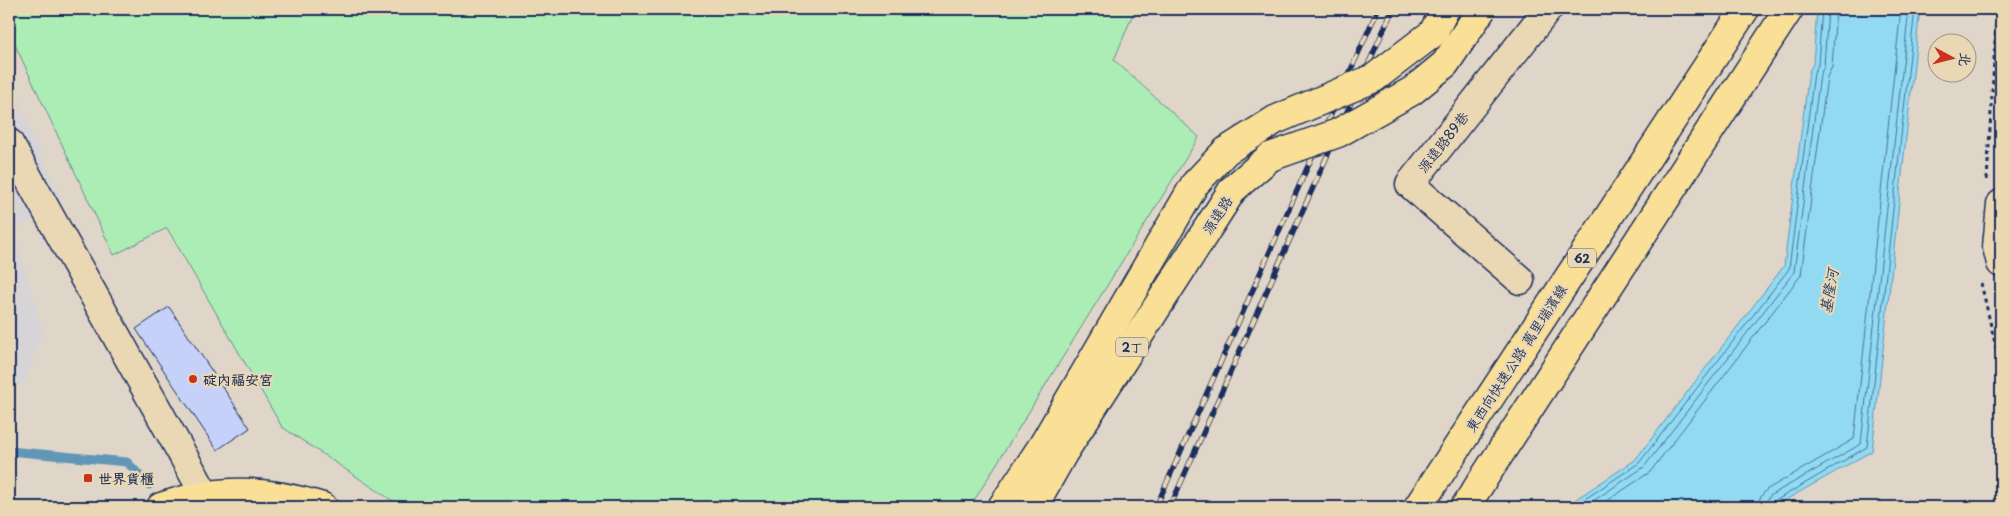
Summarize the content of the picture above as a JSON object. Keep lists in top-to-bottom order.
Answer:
{
  "streets": {
    "main road": [
      "源遠路",
      "62",
      "2丁",
      "東西向快速公路 萬里瑞濱線"
    ],
    "street": ["源遠路89巷"]
  },
  "water": ["基隆河"],
  "places": {
    "other": ["碇內福安宮"],
    "transit": ["世界貨櫃"]
  },
  "north": "right"
}
